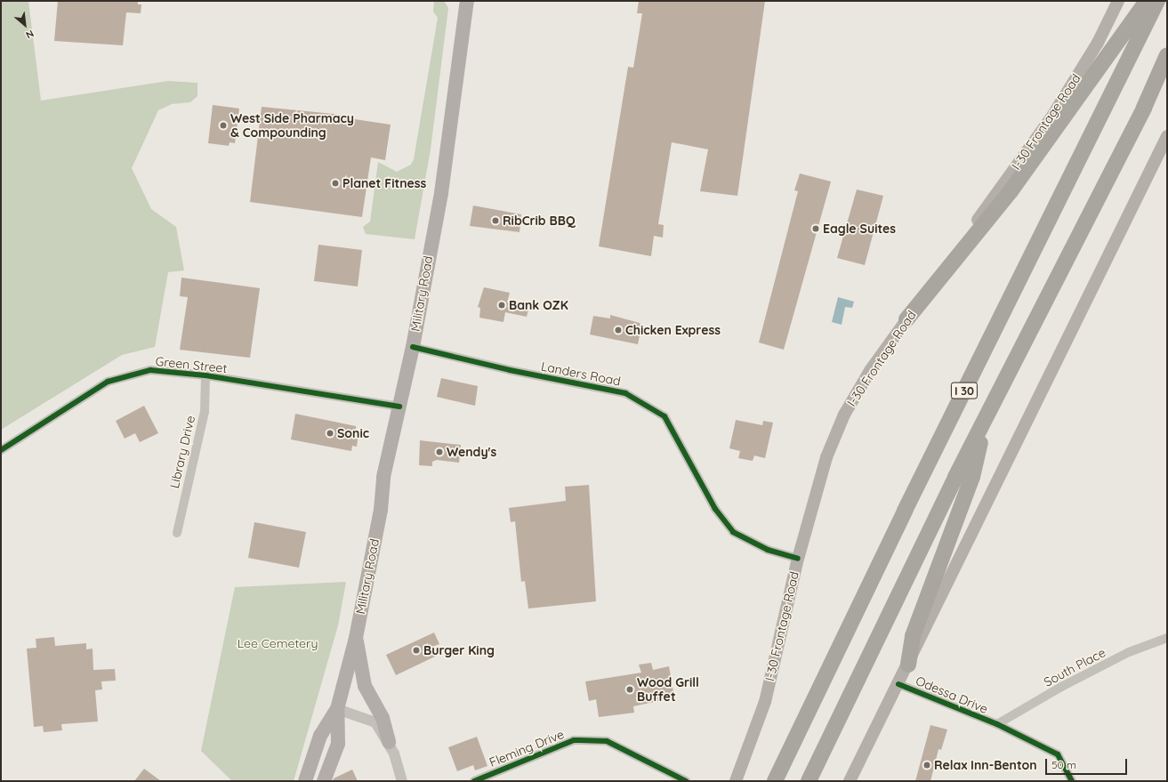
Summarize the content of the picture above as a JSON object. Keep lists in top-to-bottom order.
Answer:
{
  "streets": {
    "highway": ["I 30"],
    "main road": ["I-30 Frontage Road", "Military Road"],
    "street": [
      "Green Street",
      "Landers Road",
      "Library Drive",
      "South Place",
      "Odessa Drive",
      "Fleming Drive"
    ]
  },
  "crossings": [
    ["I-30 Frontage Road", "Landers Road"],
    ["Military Road", "Green Street"],
    ["Military Road", "Landers Road"],
    ["Green Street", "Library Drive"],
    ["South Place", "Odessa Drive"]
  ],
  "parks": ["Lee Cemetery"],
  "places": [
    "West Side Pharmacy & Compounding",
    "Planet Fitness",
    "RibCrib BBQ",
    "Eagle Suites",
    "Bank OZK",
    "Chicken Express",
    "Sonic",
    "Wendy's",
    "Burger King",
    "Wood Grill Buffet",
    "Relax Inn-Benton"
  ],
  "scale_bar": "50 m",
  "north": "bottom right"
}
